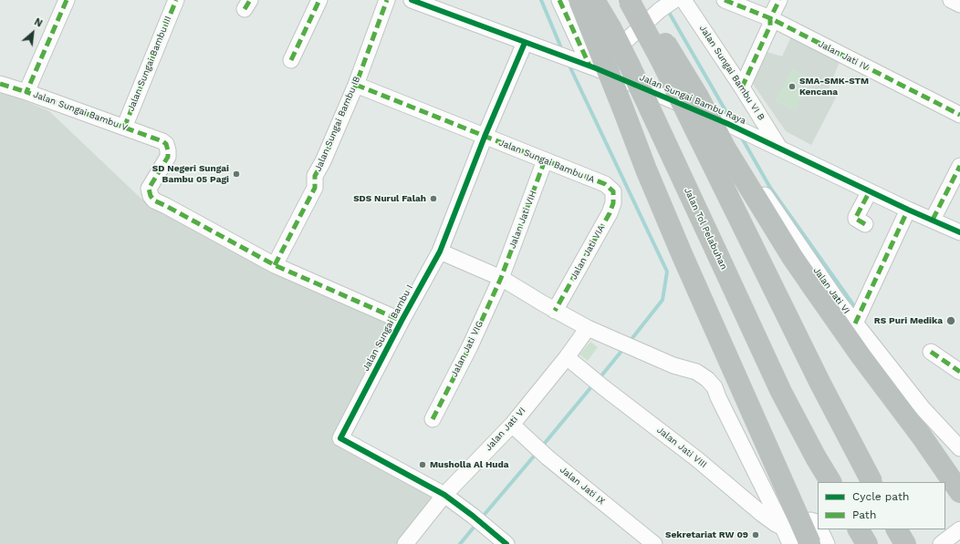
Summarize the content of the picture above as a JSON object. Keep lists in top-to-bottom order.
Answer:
{
  "streets": {
    "highway": ["Jalan Tol Pelabuhan"],
    "street": [
      "Jalan Jati IV",
      "Jalan Sungai Bambu III",
      "Jalan Sungai Bambu VI B",
      "Jalan Sungai Bambu Raya",
      "Jalan Sungai Bambu V",
      "Jalan Sungai Bambu IB",
      "Jalan Sungai Bambu IA",
      "Jalan Jati VIH",
      "Jalan Jati VIA",
      "Jalan Jati VI",
      "Jalan Sungai Bambu I",
      "Jalan Jati VIG",
      "Jalan Jati VIII",
      "Jalan Jati IX"
    ]
  },
  "crossings": [
    ["Jalan Sungai Bambu III", "Jalan Sungai Bambu V"],
    ["Jalan Sungai Bambu VI B", "Jalan Sungai Bambu Raya"],
    ["Jalan Sungai Bambu Raya", "Jalan Jati VI"],
    ["Jalan Sungai Bambu Raya", "Jalan Sungai Bambu I"],
    ["Jalan Sungai Bambu V", "Jalan Sungai Bambu IB"],
    ["Jalan Sungai Bambu IB", "Jalan Sungai Bambu IA"],
    ["Jalan Sungai Bambu IA", "Jalan Jati VIH"],
    ["Jalan Sungai Bambu IA", "Jalan Jati VIA"],
    ["Jalan Sungai Bambu IA", "Jalan Sungai Bambu I"],
    ["Jalan Jati VIH", "Jalan Jati VIG"],
    ["Jalan Jati VI", "Jalan Sungai Bambu I"],
    ["Jalan Jati VI", "Jalan Jati VIII"],
    ["Jalan Jati VI", "Jalan Jati IX"]
  ],
  "places": [
    "SMA-SMK-STM Kencana",
    "SD Negeri Sungai Bambu 05 Pagi",
    "SDS Nurul Falah",
    "RS Puri Medika",
    "Musholla Al Huda",
    "Sekretariat RW 09"
  ],
  "legend": ["Cycle path", "Path"],
  "north": "top right"
}
